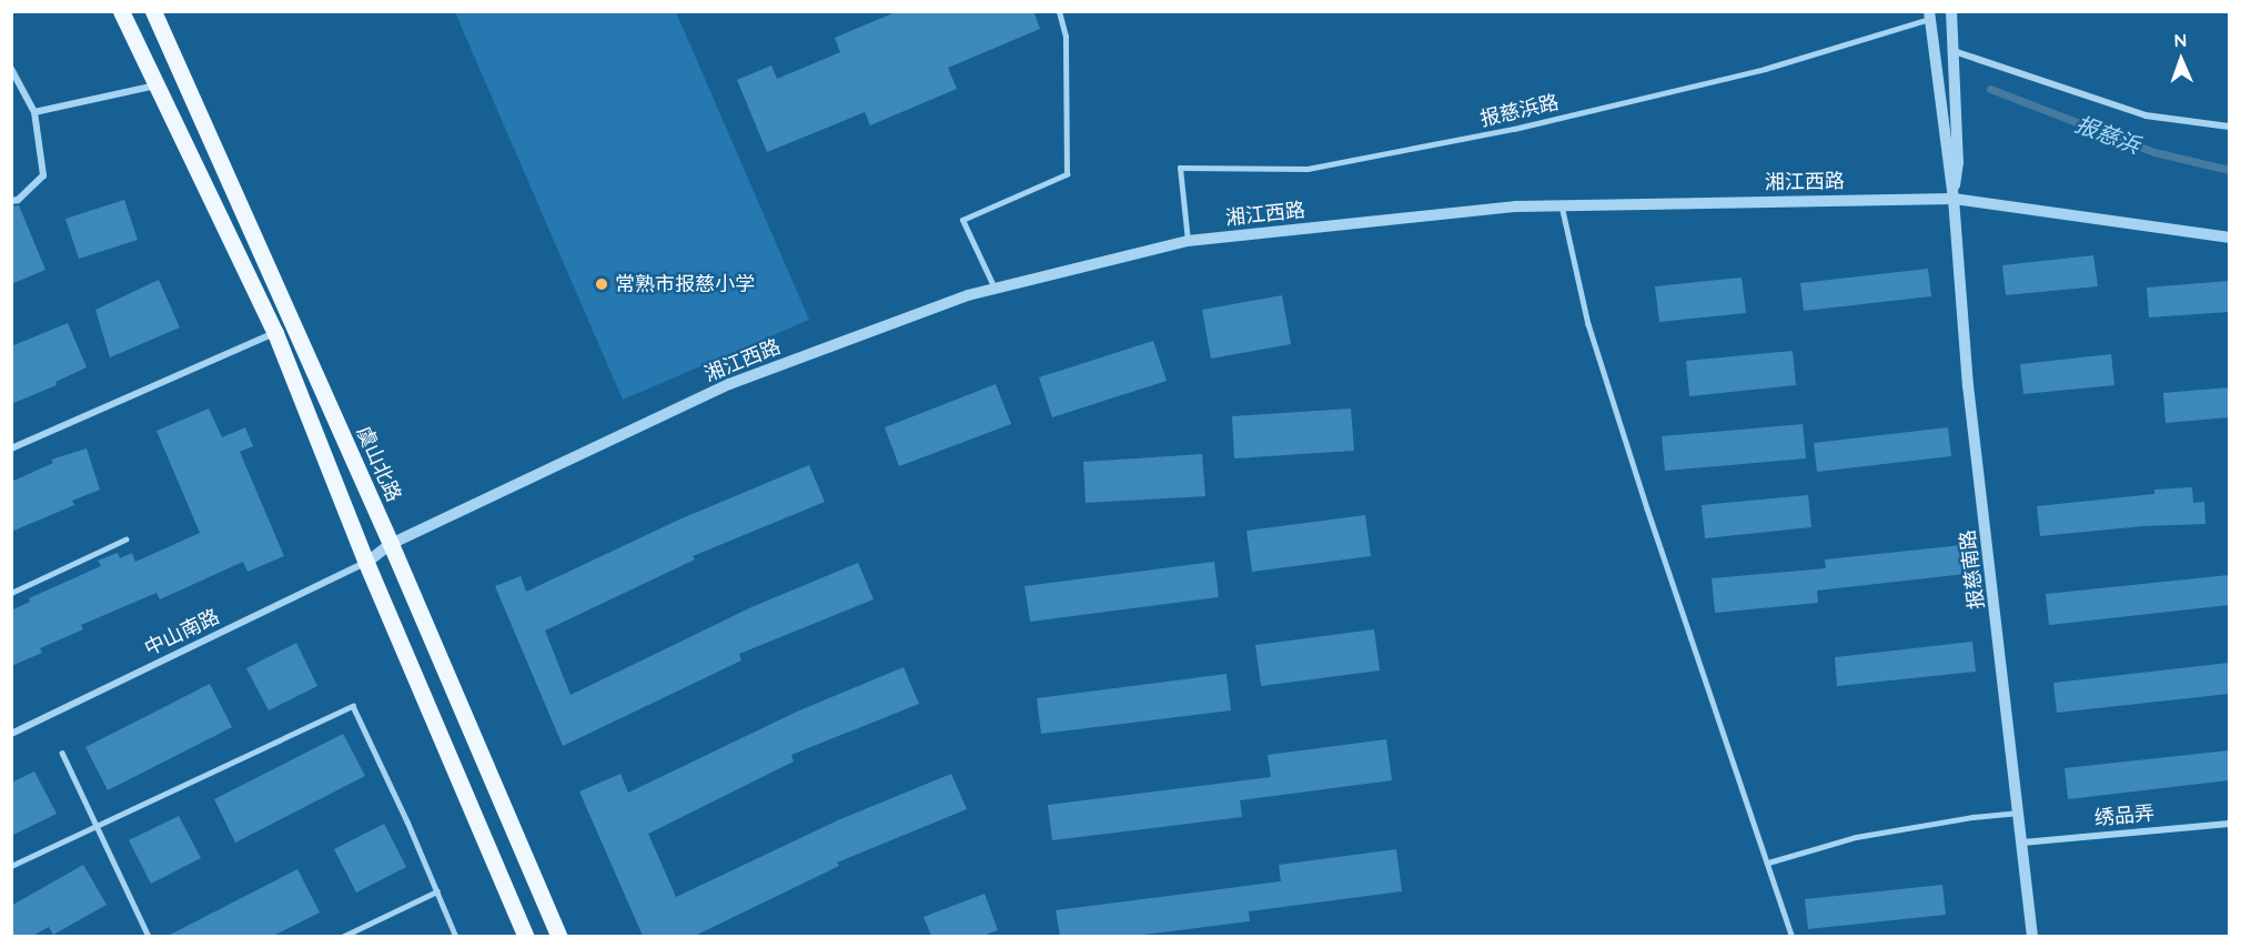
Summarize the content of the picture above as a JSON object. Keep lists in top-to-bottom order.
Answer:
{
  "streets": {
    "main road": ["虞山北路"],
    "street": [
      "湘江西路",
      "报慈南路",
      "中山南路",
      "绣品弄"
    ],
    "lane": ["报慈浜路"]
  },
  "crossings": [
    ["报慈浜路", "湘江西路"],
    ["报慈浜路", "报慈南路"],
    ["湘江西路", "虞山北路"],
    ["湘江西路", "报慈南路"],
    ["湘江西路", "中山南路"],
    ["报慈南路", "绣品弄"]
  ],
  "water": ["报慈浜"],
  "places": ["常熟市报慈小学"],
  "north": "top"
}
